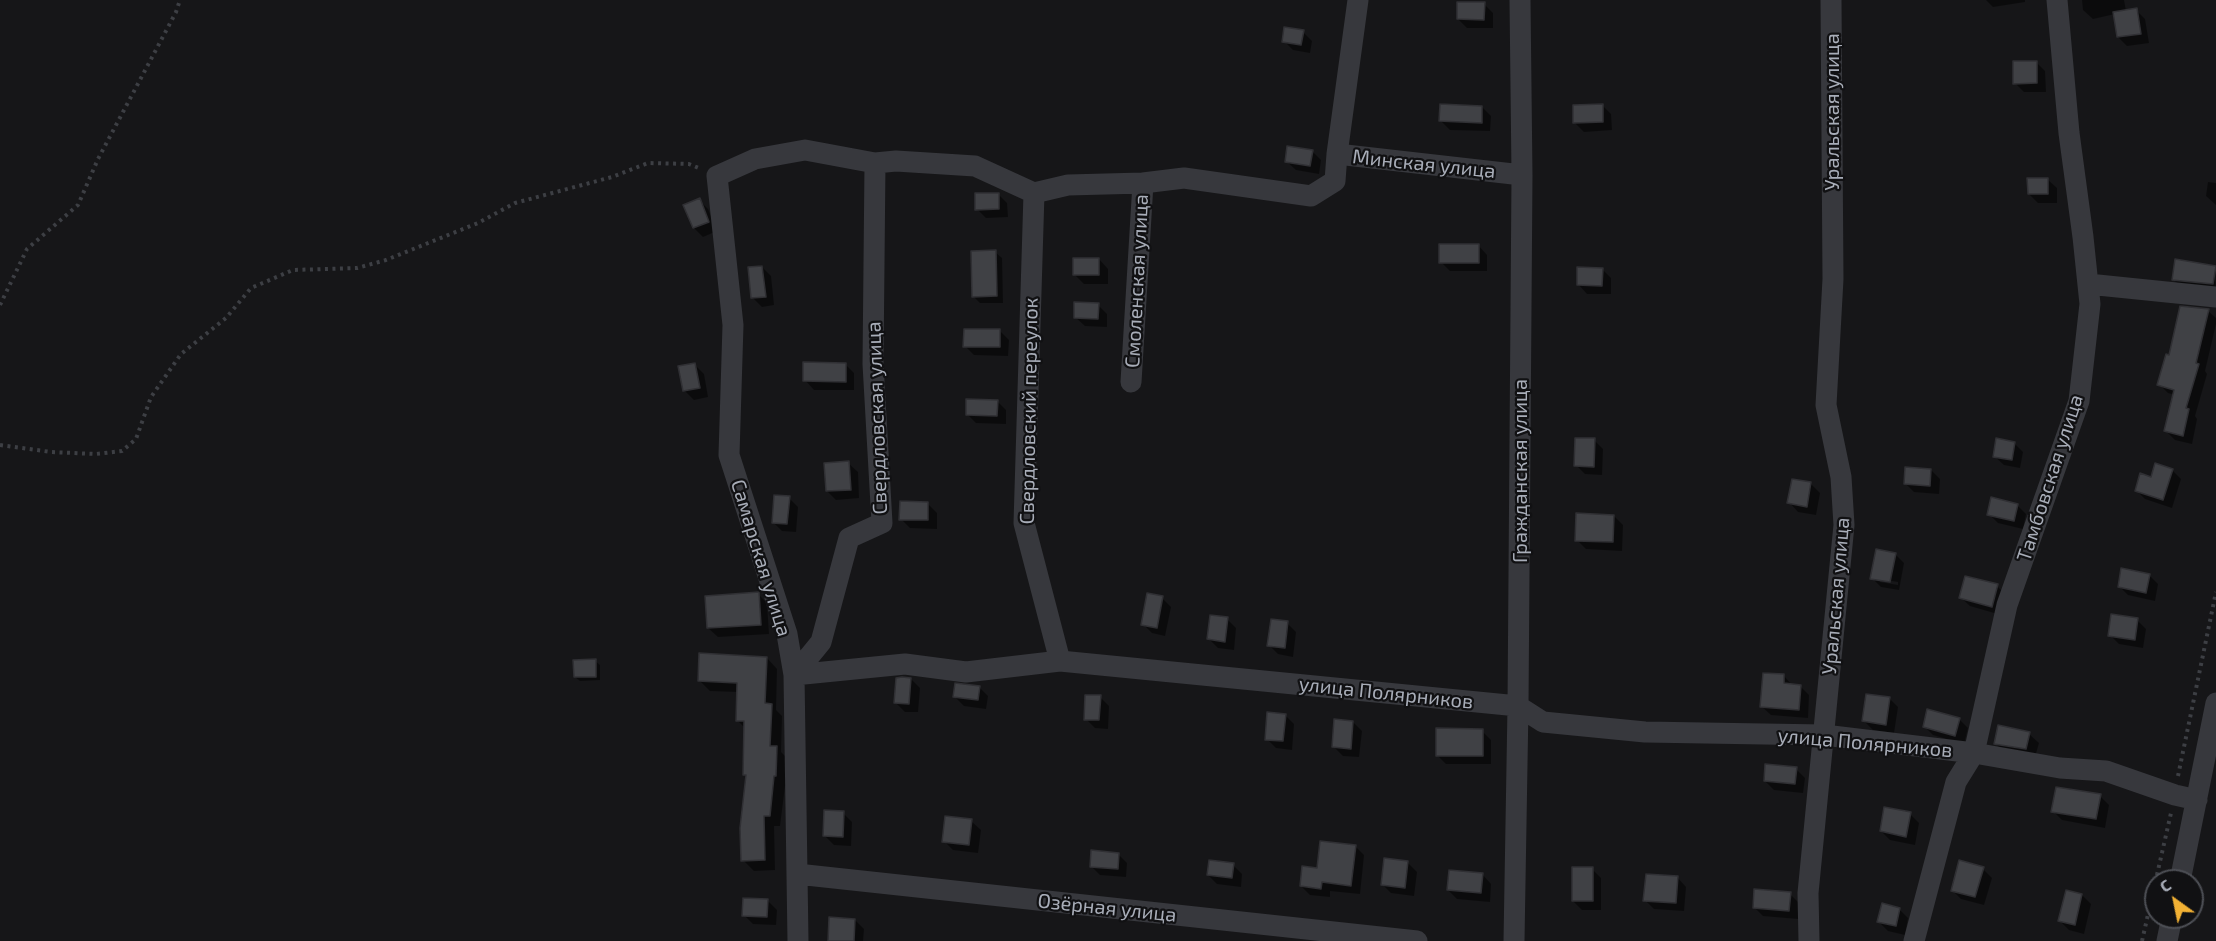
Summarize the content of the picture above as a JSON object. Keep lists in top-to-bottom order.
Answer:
{
  "streets": {
    "street": [
      "Уральская улица",
      "Минская улица",
      "Смоленская улица",
      "Свердловский переулок",
      "Свердловская улица",
      "Гражданская улица",
      "Тамбовская улица",
      "Самарская улица",
      "улица Полярников",
      "Озёрная улица"
    ]
  },
  "crossings": [
    ["Уральская улица", "улица Полярников"],
    ["Минская улица", "Гражданская улица"],
    ["Смоленская улица", "Свердловский переулок"],
    ["Свердловский переулок", "улица Полярников"],
    ["Свердловская улица", "Самарская улица"],
    ["Свердловская улица", "улица Полярников"],
    ["Гражданская улица", "улица Полярников"],
    ["Тамбовская улица", "улица Полярников"],
    ["Самарская улица", "улица Полярников"],
    ["Самарская улица", "Озёрная улица"]
  ],
  "north": "top left"
}
